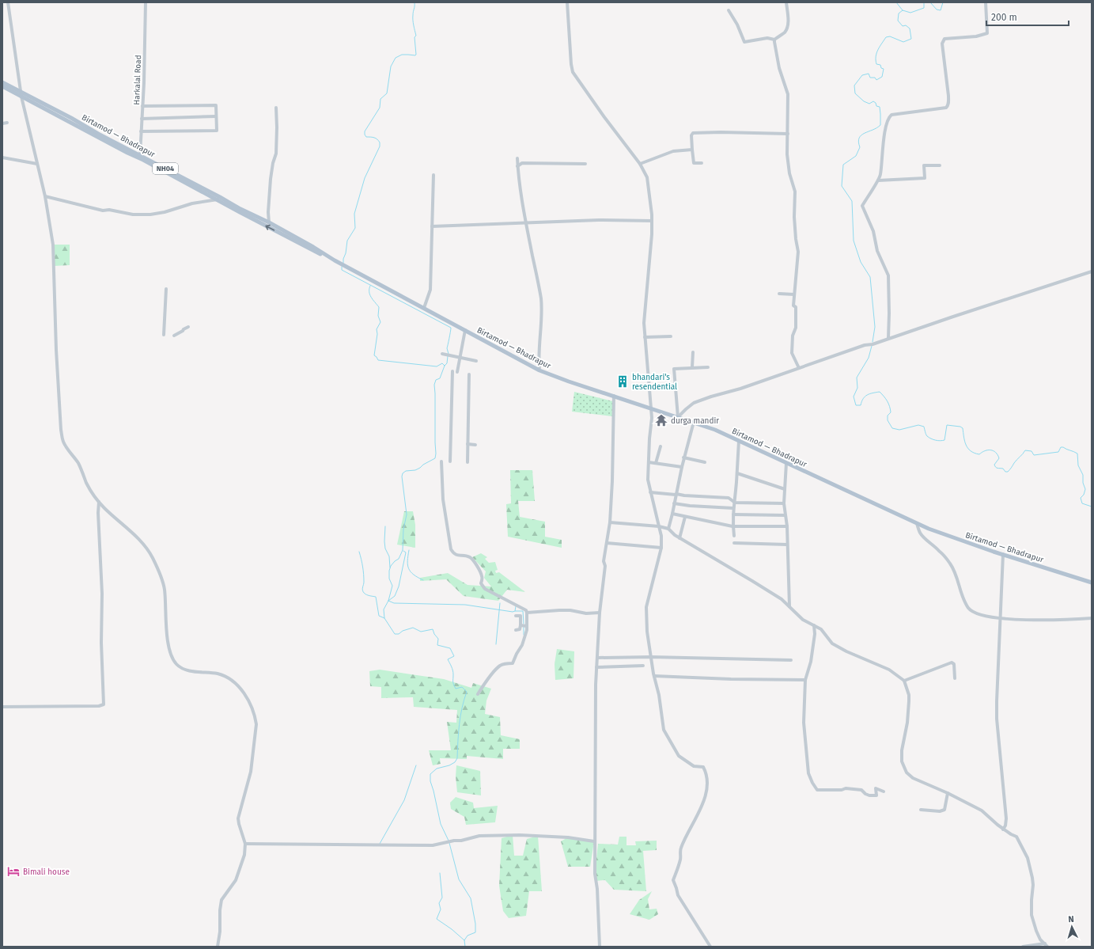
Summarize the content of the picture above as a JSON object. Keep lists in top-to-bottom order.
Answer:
{
  "streets": {
    "main road": ["Birtamod — Bhadrapur", "NH04"],
    "street": ["Harkalal Road"]
  },
  "crossings": [
    ["Harkalal Road", "Birtamod — Bhadrapur"]
  ],
  "places": {
    "building": ["bhandari's resendential"],
    "temple": ["durga mandir"],
    "hotel": ["Bimali house"]
  },
  "scale_bar": "200 m",
  "north": "top"
}
